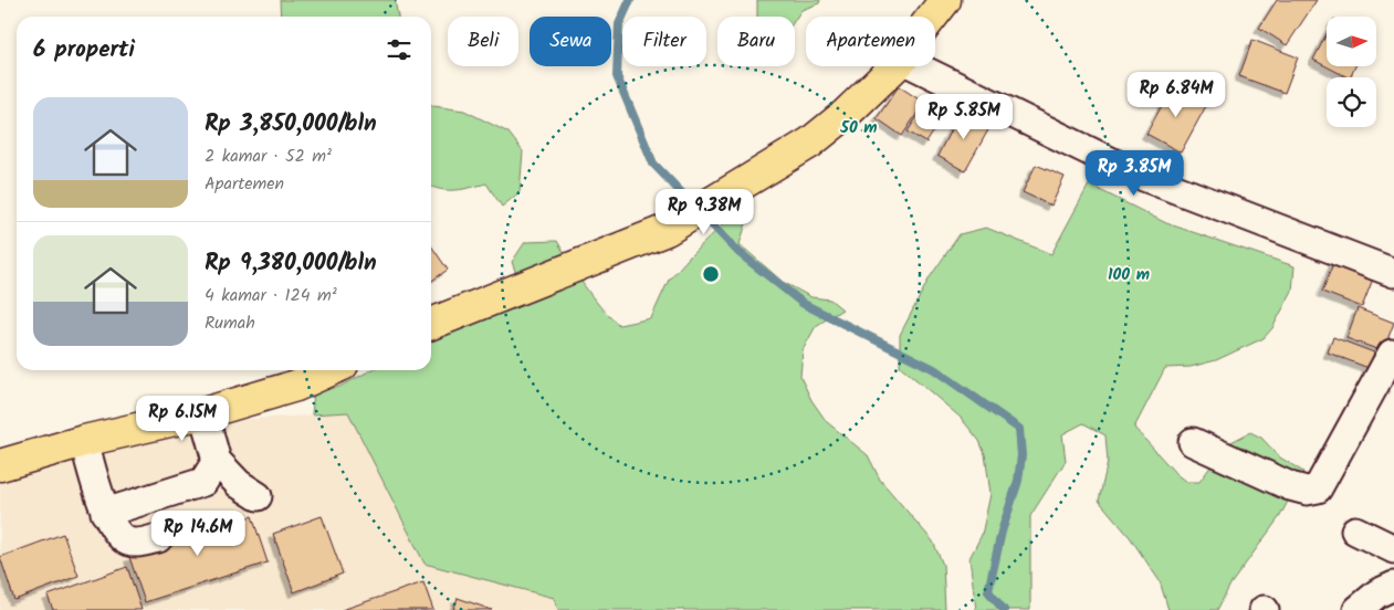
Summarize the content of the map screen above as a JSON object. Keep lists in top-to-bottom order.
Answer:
{
  "north": "right",
  "page": {
    "chip": [
      "Beli",
      "Sewa",
      "Filter",
      "Baru",
      "Apartemen"
    ],
    "heading": "6 properti",
    "price": [
      "Rp 6.84M",
      "Rp 5.85M",
      "Rp 3.85M",
      "Rp 9.38M",
      "Rp 6.15M",
      "Rp 14.6M"
    ],
    "list": [
      {
        "name": "Rp 3,850,000/bln",
        "note": "2 kamar · 52 m² · Apartemen"
      },
      {
        "name": "Rp 9,380,000/bln",
        "note": "4 kamar · 124 m² · Rumah"
      }
    ]
  },
  "rings": ["50 m", "100 m"]
}
